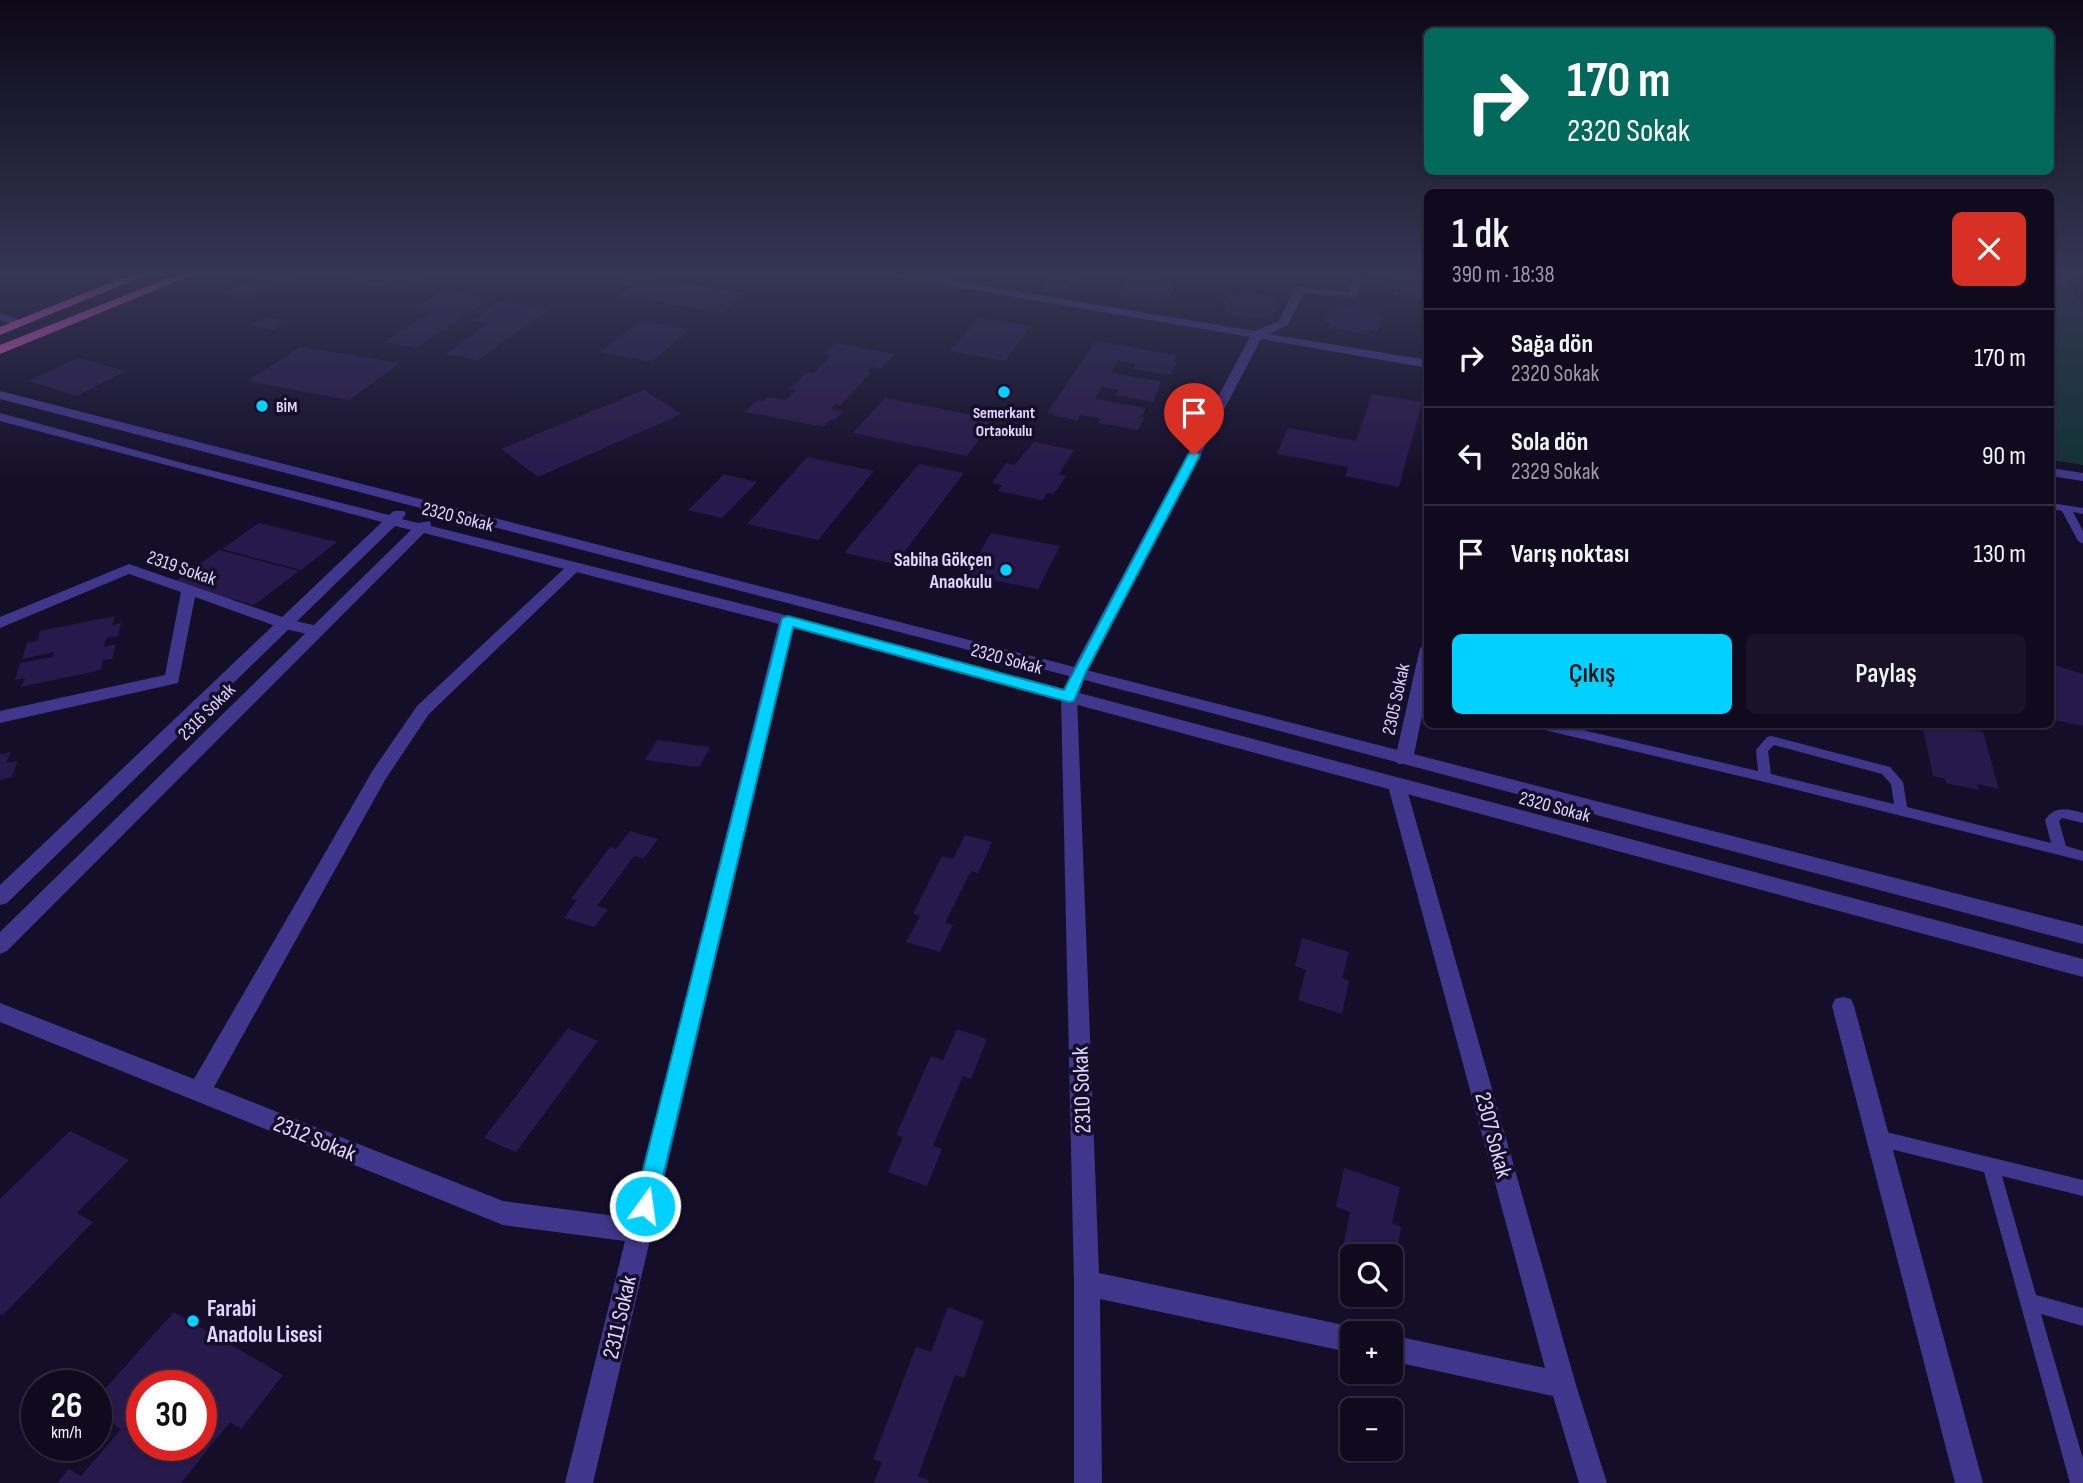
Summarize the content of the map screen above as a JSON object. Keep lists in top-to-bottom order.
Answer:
{
  "streets": {
    "street": [
      "2320 Sokak",
      "2319 Sokak",
      "2305 Sokak",
      "2316 Sokak",
      "2310 Sokak",
      "2307 Sokak",
      "2312 Sokak",
      "2311 Sokak"
    ]
  },
  "crossings": [
    ["2320 Sokak", "2305 Sokak"],
    ["2320 Sokak", "2316 Sokak"],
    ["2320 Sokak", "2310 Sokak"],
    ["2320 Sokak", "2307 Sokak"],
    ["2320 Sokak", "2311 Sokak"],
    ["2319 Sokak", "2316 Sokak"],
    ["2312 Sokak", "2311 Sokak"]
  ],
  "places": [
    "Semerkant Ortaokulu",
    "BİM",
    "Sabiha Gökçen Anaokulu",
    "Farabi Anadolu Lisesi"
  ],
  "page": {
    "turn": ["170 m", "2320 Sokak"],
    "heading": ["1 dk", "390 m · 18:38"],
    "list": [
      {
        "name": "Sağa dön",
        "note": "2320 Sokak",
        "value": "170 m"
      },
      {
        "name": "Sola dön",
        "note": "2329 Sokak",
        "value": "90 m"
      },
      {
        "name": "Varış noktası",
        "value": "130 m"
      }
    ],
    "buttons": ["Çıkış", "Paylaş"],
    "map_buttons": ["+", "−"],
    "speed": "26 km/h",
    "limit": "30"
  }
}
